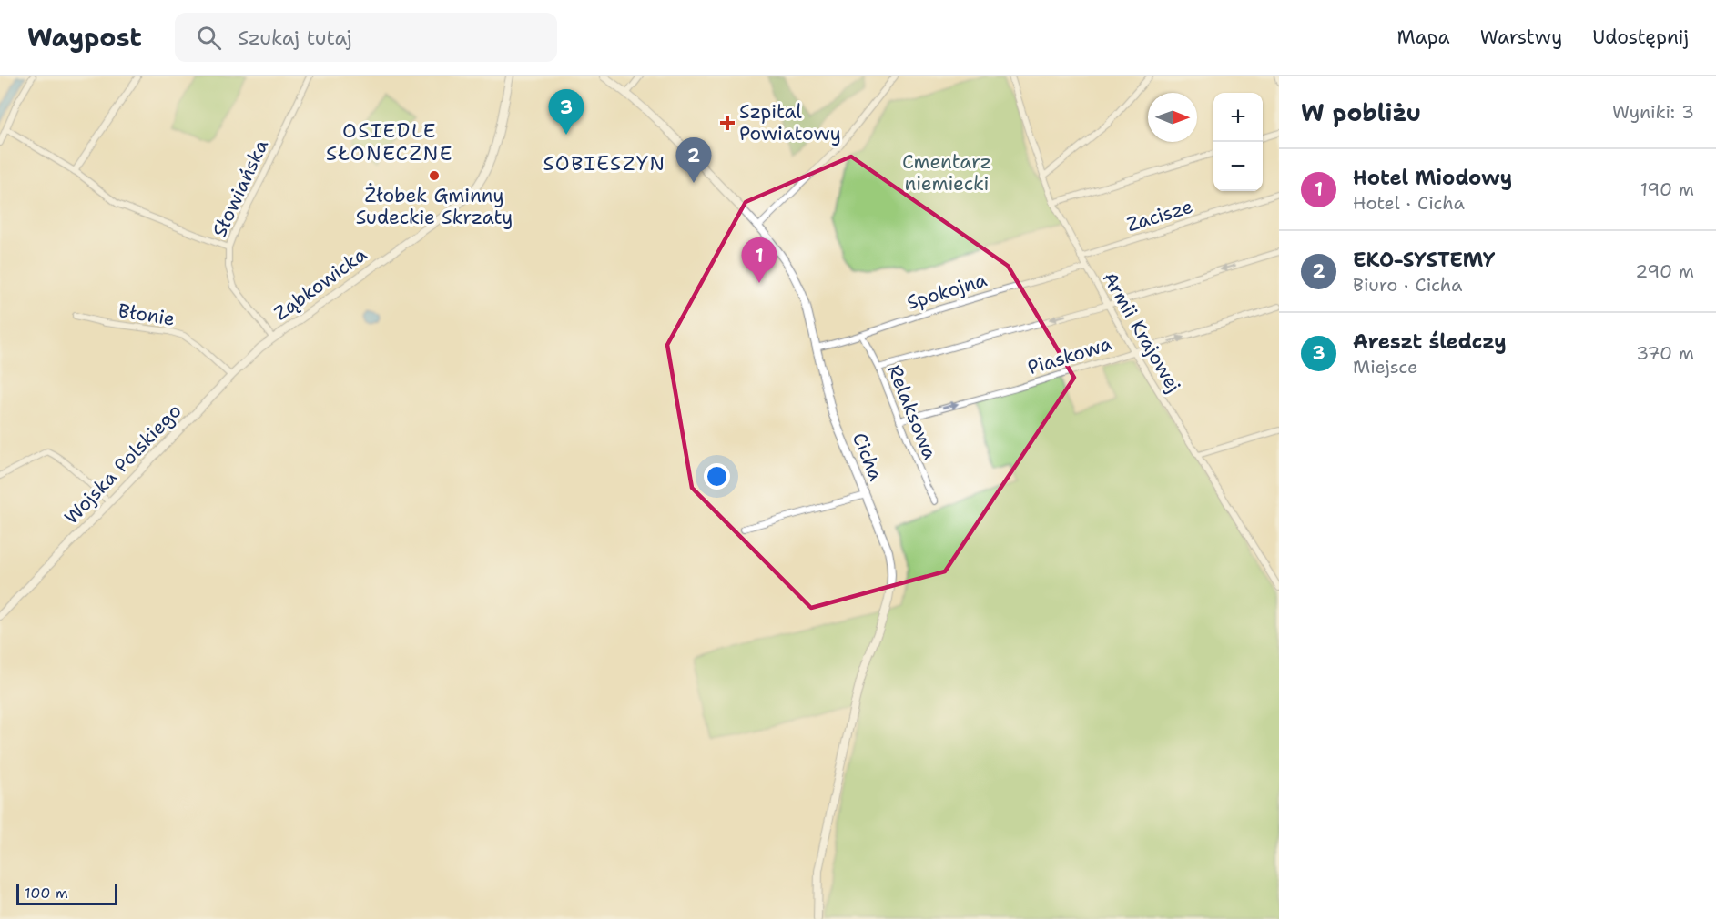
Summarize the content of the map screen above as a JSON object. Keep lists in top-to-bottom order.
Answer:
{
  "streets": {
    "street": [
      "Słowiańska",
      "Zacisze",
      "Ząbkowicka",
      "Spokojna",
      "Błonie",
      "Armii Krajowej",
      "Piaskowa",
      "Relaksowa",
      "Cicha",
      "Wojska Polskiego"
    ]
  },
  "crossings": [
    ["Słowiańska", "Ząbkowicka"],
    ["Słowiańska", "Wojska Polskiego"],
    ["Zacisze", "Armii Krajowej"],
    ["Ząbkowicka", "Wojska Polskiego"],
    ["Spokojna", "Armii Krajowej"],
    ["Spokojna", "Relaksowa"],
    ["Spokojna", "Cicha"],
    ["Błonie", "Wojska Polskiego"],
    ["Armii Krajowej", "Piaskowa"],
    ["Piaskowa", "Relaksowa"]
  ],
  "one_way": ["Piaskowa"],
  "districts": ["OSIEDLE SŁONECZNE", "SOBIESZYN"],
  "parks": ["Cmentarz niemiecki"],
  "places": {
    "health": ["Szpital Powiatowy"],
    "other": ["Żłobek Gminny Sudeckie Skrzaty"]
  },
  "scale_bar": "100 m",
  "north": "right",
  "page": {
    "header": "Waypost",
    "search": "Szukaj tutaj",
    "nav": ["Mapa", "Warstwy", "Udostępnij"],
    "heading": ["W pobliżu", "Wyniki: 3"],
    "pins": ["3", "2", "1"],
    "map_buttons": ["+", "−"],
    "list": [
      {
        "mark": "1",
        "name": "Hotel Miodowy",
        "note": "Hotel · Cicha",
        "value": "190 m"
      },
      {
        "mark": "2",
        "name": "EKO-SYSTEMY",
        "note": "Biuro · Cicha",
        "value": "290 m"
      },
      {
        "mark": "3",
        "name": "Areszt śledczy",
        "note": "Miejsce",
        "value": "370 m"
      }
    ],
    "scale": "100 m"
  }
}
